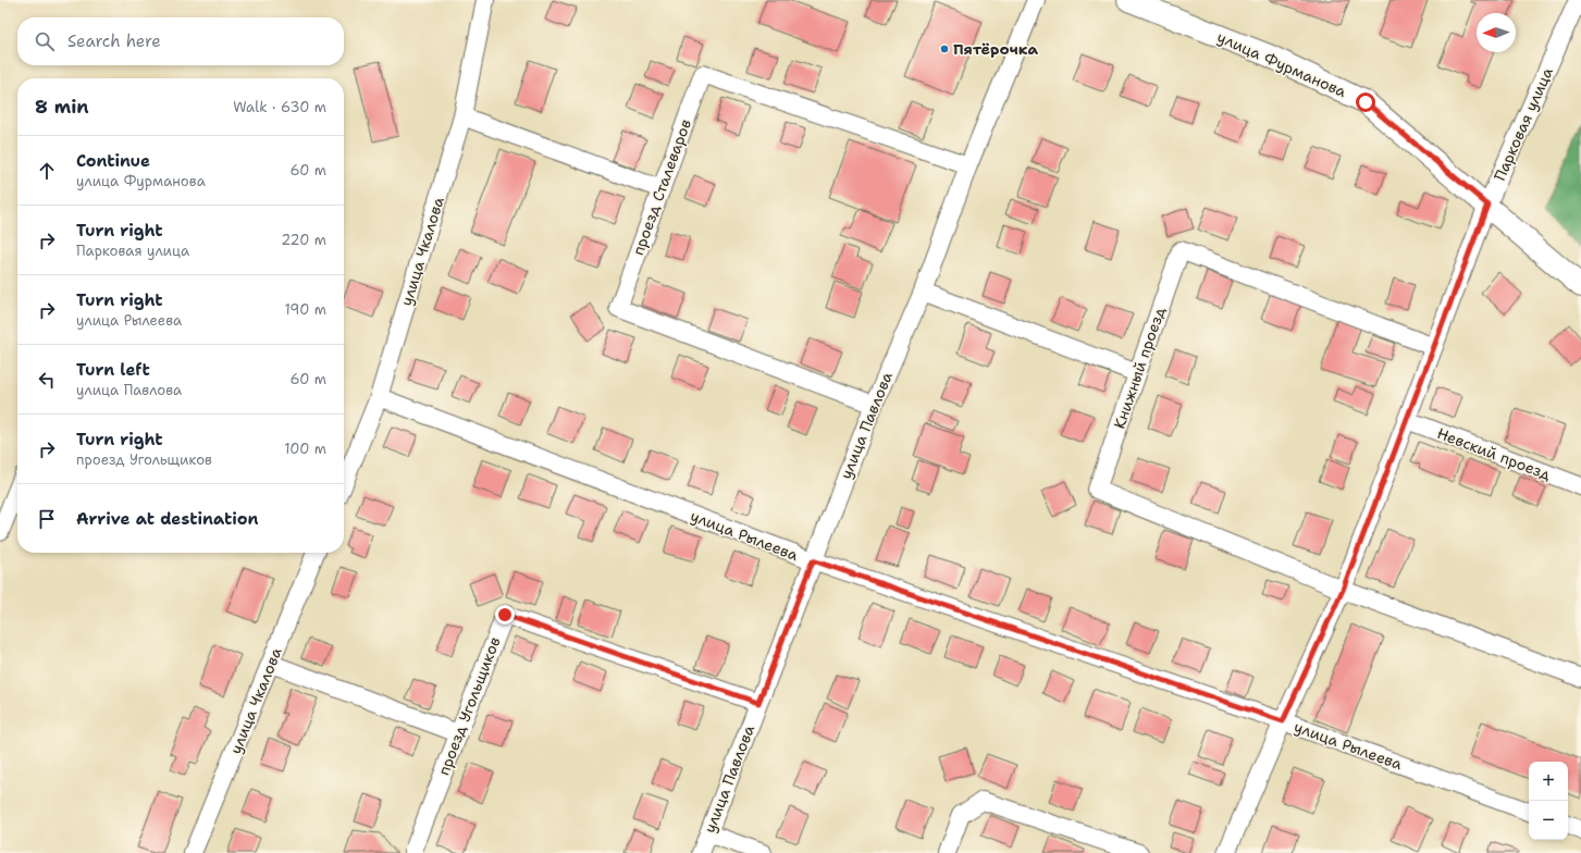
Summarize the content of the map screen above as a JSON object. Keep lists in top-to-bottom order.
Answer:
{
  "streets": {
    "street": [
      "улица Фурманова",
      "Парковая улица",
      "проезд Сталеваров",
      "улица Чкалова",
      "Книжный проезд",
      "улица Павлова",
      "Невский проезд",
      "улица Рылеева",
      "проезд Угольщиков"
    ]
  },
  "crossings": [
    ["улица Фурманова", "Парковая улица"],
    ["Парковая улица", "Книжный проезд"],
    ["Парковая улица", "Невский проезд"],
    ["Парковая улица", "улица Рылеева"],
    ["проезд Сталеваров", "улица Павлова"],
    ["улица Чкалова", "улица Рылеева"],
    ["улица Павлова", "улица Рылеева"],
    ["улица Павлова", "проезд Угольщиков"]
  ],
  "places": ["Пятёрочка"],
  "north": "left",
  "page": {
    "search": "Search here",
    "heading": ["8 min", "Walk · 630 m"],
    "list": [
      ["Continue", "улица Фурманова", "60 m"],
      ["Turn right", "Парковая улица", "220 m"],
      ["Turn right", "улица Рылеева", "190 m"],
      ["Turn left", "улица Павлова", "60 m"],
      ["Turn right", "проезд Угольщиков", "100 m"],
      "Arrive at destination"
    ],
    "map_buttons": ["+", "−"]
  }
}
